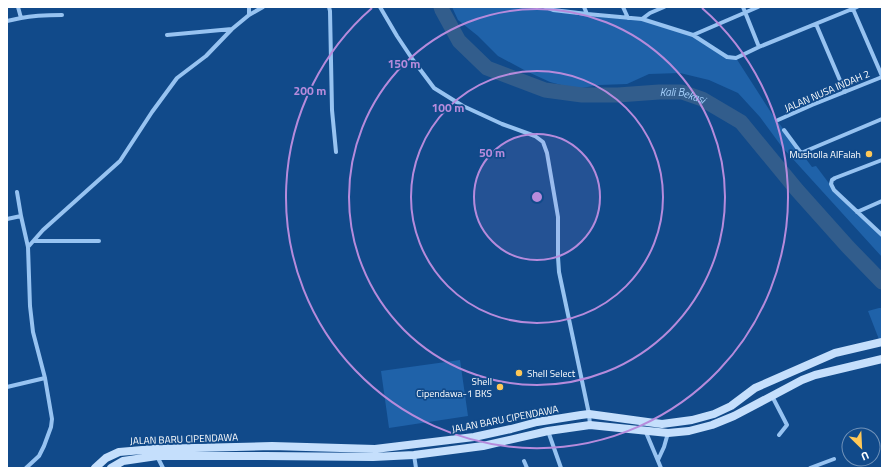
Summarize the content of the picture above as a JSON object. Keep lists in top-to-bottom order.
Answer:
{
  "streets": {
    "main road": ["JALAN BARU CIPENDAWA"],
    "street": ["JALAN NUSA INDAH 2"]
  },
  "water": ["Kali Bekasi"],
  "places": ["Musholla AlFalah", "Shell Select", "Shell Cipendawa-1 BKS"],
  "north": "bottom right",
  "rings": [
    "150 m",
    "200 m",
    "100 m",
    "50 m"
  ]
}
